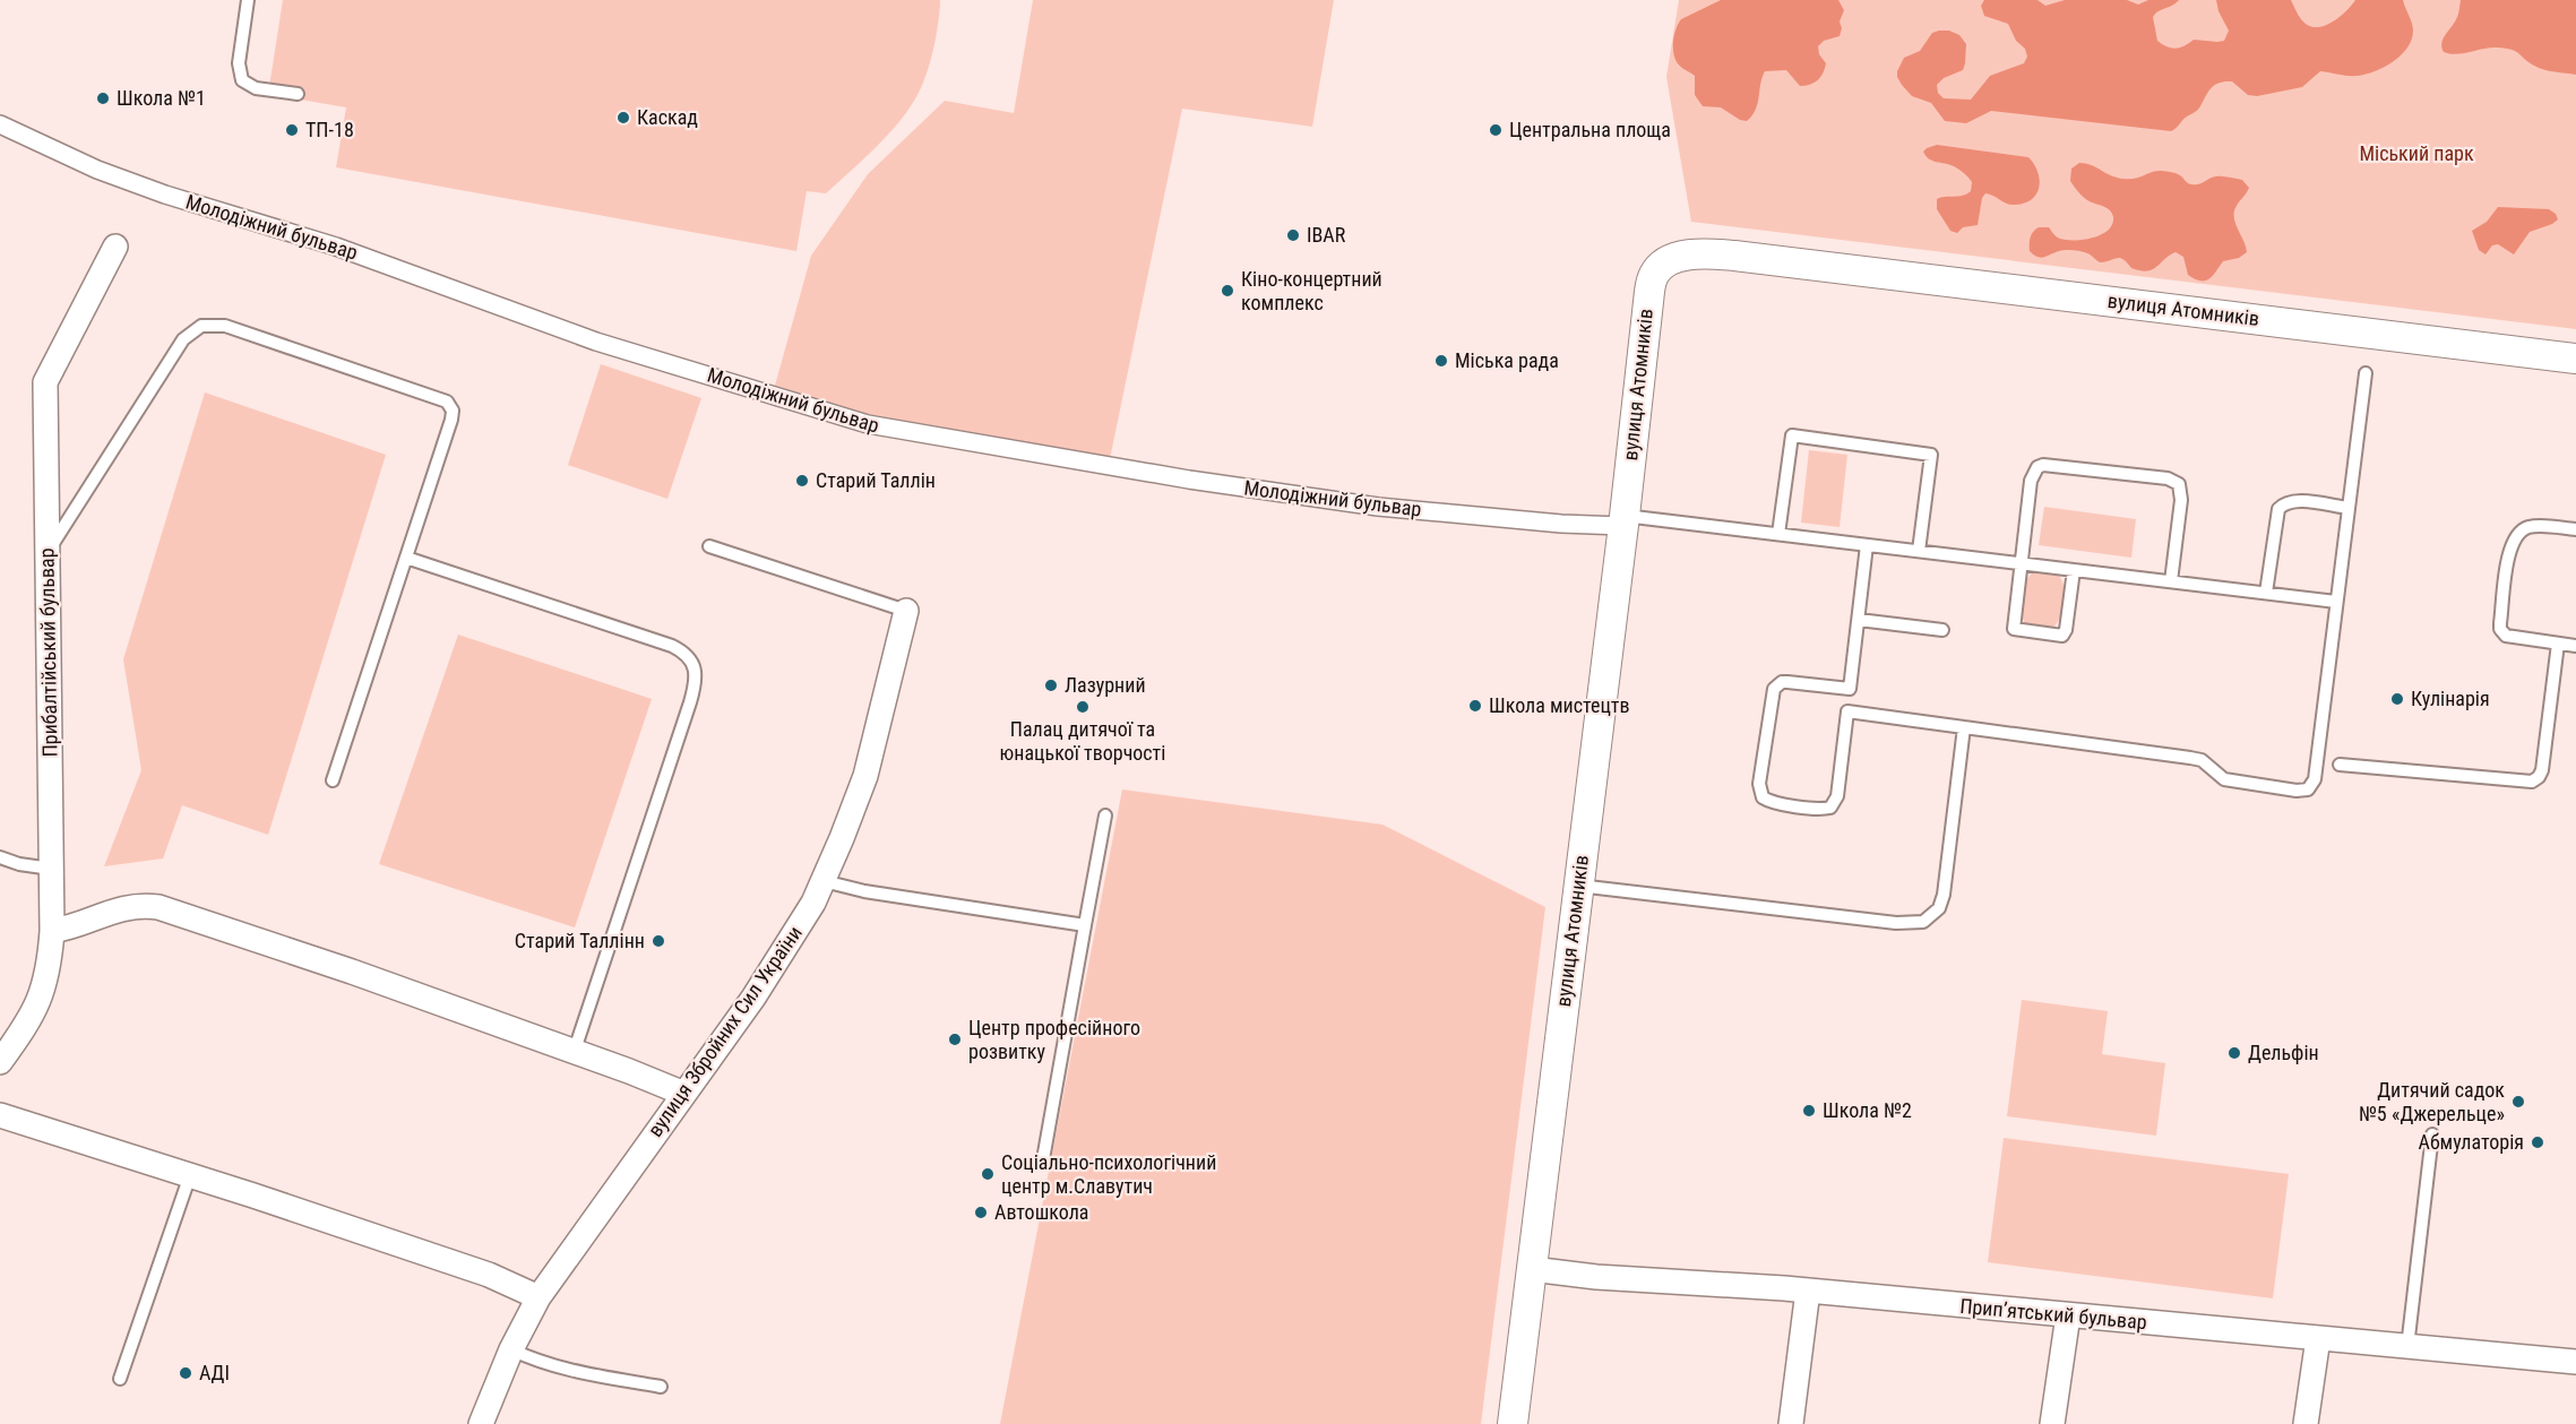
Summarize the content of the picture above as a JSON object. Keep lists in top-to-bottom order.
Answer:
{
  "streets": {
    "street": [
      "Молодіжний бульвар",
      "вулиця Атомників",
      "Прибалтійський бульвар",
      "вулиця Збройних Сил України",
      "Припʼятський бульвар"
    ]
  },
  "crossings": [
    ["Молодіжний бульвар", "вулиця Атомників"],
    ["вулиця Атомників", "Припʼятський бульвар"]
  ],
  "parks": ["Міський парк"],
  "places": [
    "Школа №1",
    "Каскад",
    "ТП-18",
    "Центральна площа",
    "IBAR",
    "Кіно-концертний комплекс",
    "Міська рада",
    "Старий Таллін",
    "Лазурний",
    "Кулінарія",
    "Школа мистецтв",
    "Палац дитячої та юнацької творчості",
    "Старий Таллінн",
    "Центр професійного розвитку",
    "Дельфін",
    "Дитячий садок №5 «Джерельце»",
    "Школа №2",
    "Абмулаторія",
    "Соціально-психологічний центр м.Славутич",
    "Автошкола",
    "АДІ"
  ]
}
